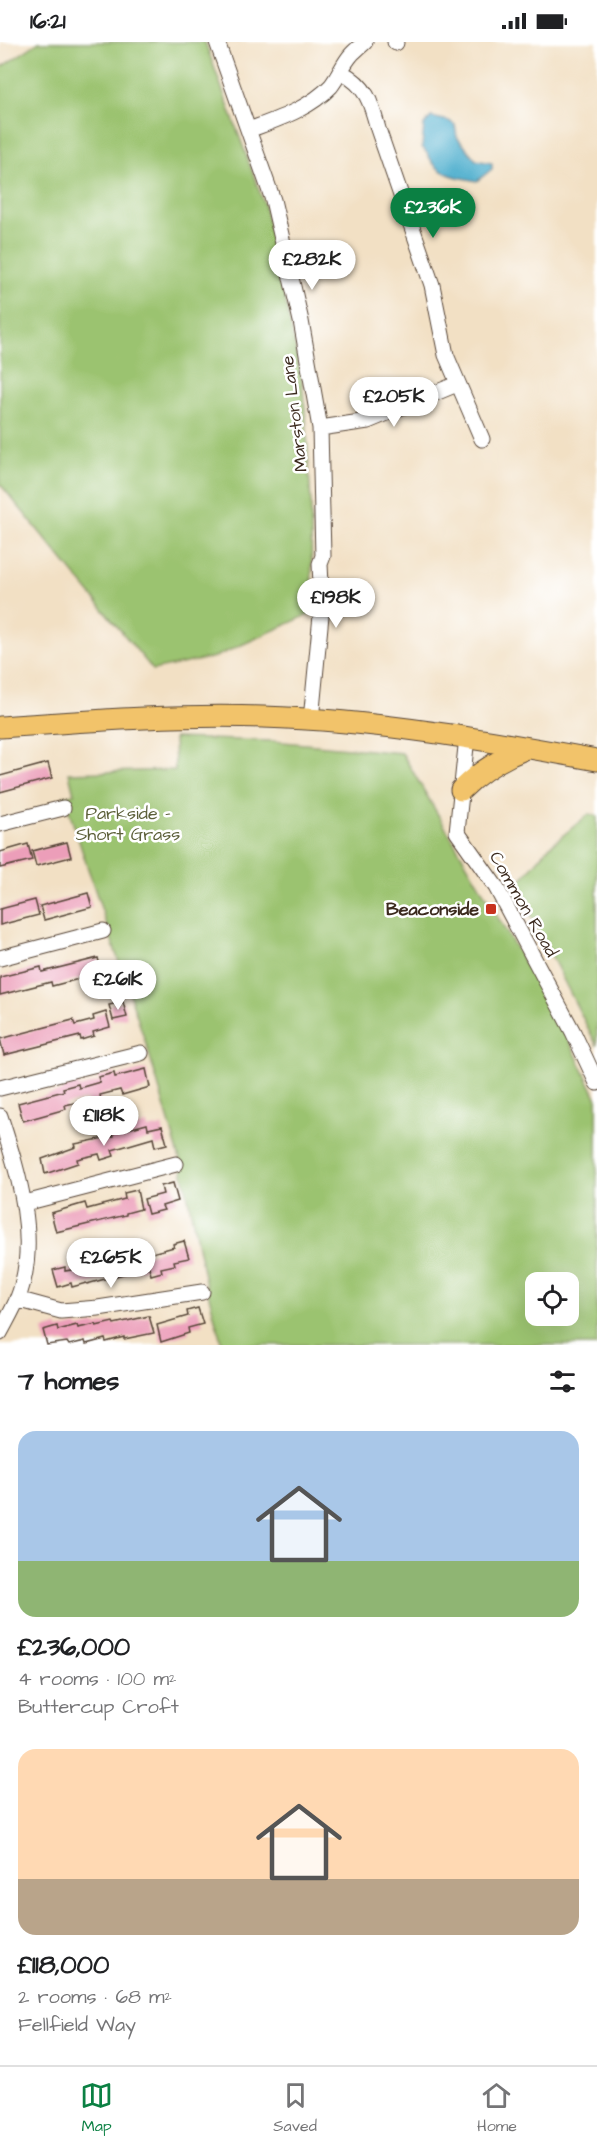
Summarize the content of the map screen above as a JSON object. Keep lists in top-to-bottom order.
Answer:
{
  "streets": {
    "street": ["Marston Lane", "Common Road"]
  },
  "parks": ["Parkside - Short Grass"],
  "places": {
    "transit": ["Beaconside"]
  },
  "page": {
    "status": "16:21",
    "price": [
      "£236K",
      "£282K",
      "£205K",
      "£198K",
      "£261K",
      "£118K",
      "£265K"
    ],
    "heading": "7 homes",
    "list": [
      {
        "name": "£236,000",
        "note": "4 rooms · 100 m² · Buttercup Croft"
      },
      {
        "name": "£118,000",
        "note": "2 rooms · 68 m² · Fellfield Way"
      }
    ],
    "tabs": ["Map", "Saved", "Home"]
  }
}
